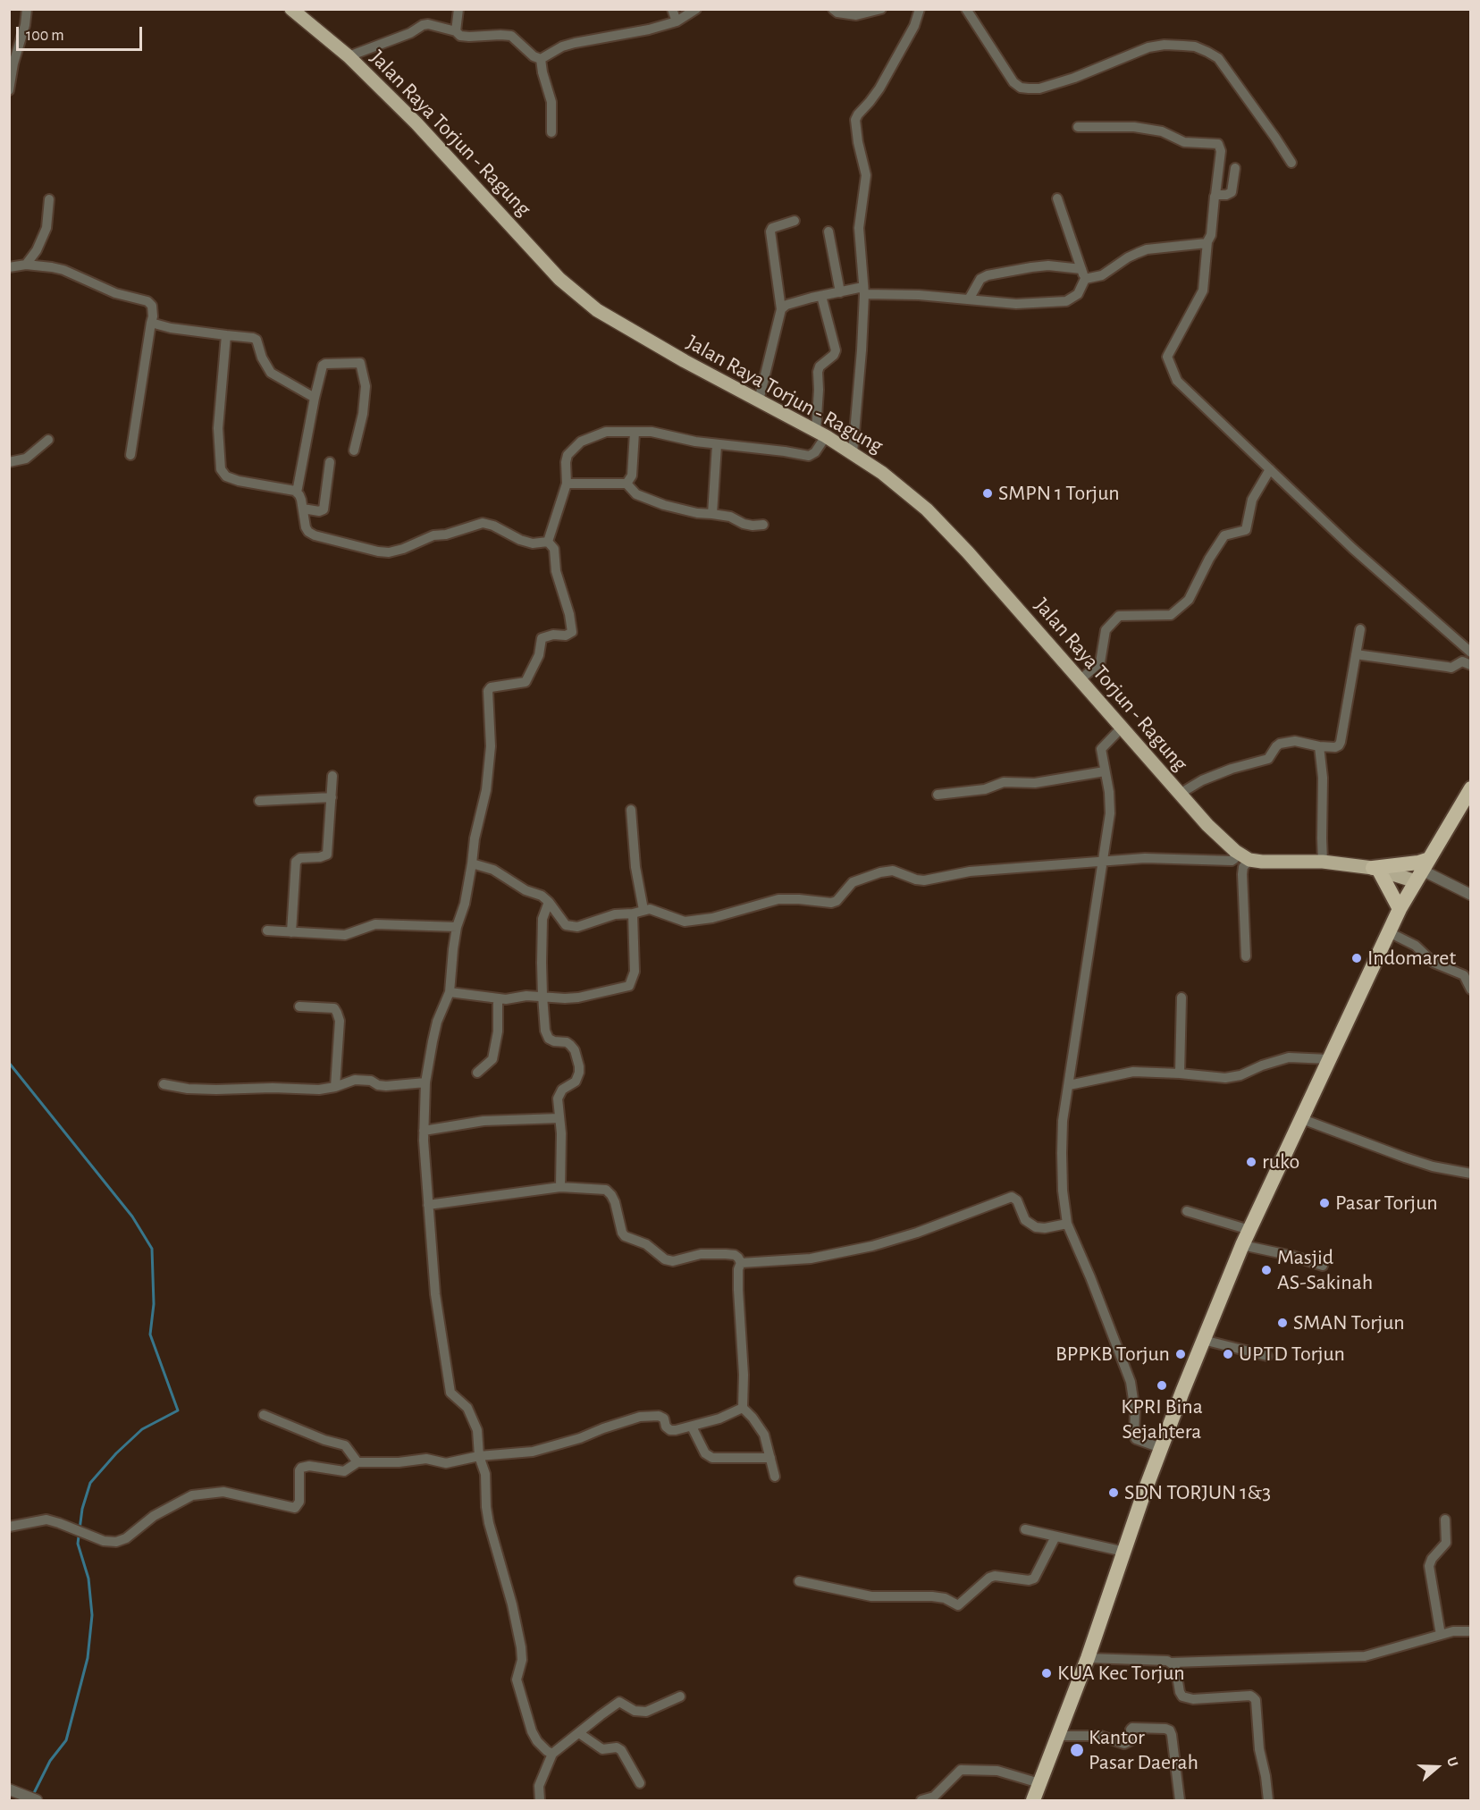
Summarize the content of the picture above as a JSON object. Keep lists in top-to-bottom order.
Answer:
{
  "streets": {
    "main road": ["Jalan Raya Torjun - Ragung"]
  },
  "places": [
    "SMPN 1 Torjun",
    "Indomaret",
    "ruko",
    "Pasar Torjun",
    "Masjid AS-Sakinah",
    "SMAN Torjun",
    "BPPKB Torjun",
    "UPTD Torjun",
    "KPRI Bina Sejahtera",
    "SDN TORJUN 1&3",
    "KUA Kec Torjun",
    "Kantor Pasar Daerah"
  ],
  "scale_bar": "100 m",
  "north": "right"
}
